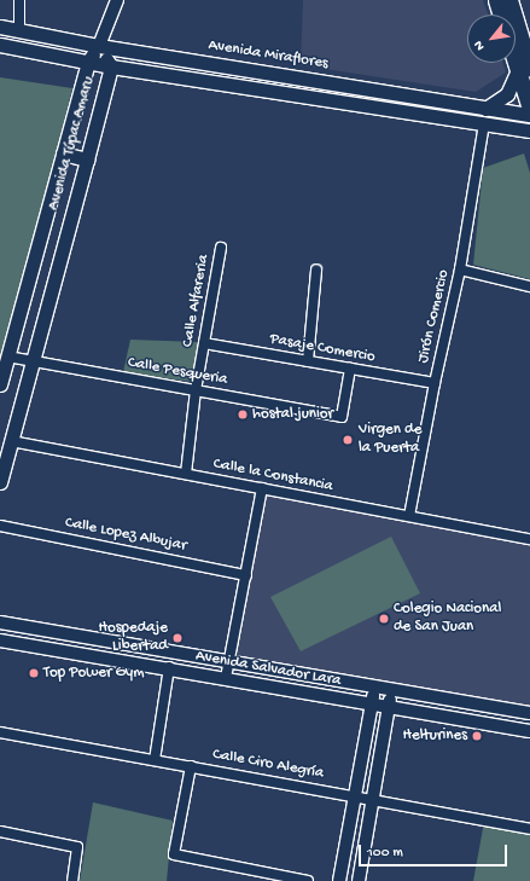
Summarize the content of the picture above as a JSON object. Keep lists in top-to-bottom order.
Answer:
{
  "streets": {
    "main road": ["Avenida Miraflores", "Avenida Túpac Amaru"],
    "street": [
      "Calle Alfareria",
      "Jirón Comercio",
      "Pasaje Comercio",
      "Calle Pesqueria",
      "Calle la Constancia",
      "Calle Lopez Albujar",
      "Avenida Salvador Lara",
      "Calle Ciro Alegría"
    ]
  },
  "crossings": [
    ["Avenida Miraflores", "Avenida Túpac Amaru"],
    ["Avenida Túpac Amaru", "Calle Pesqueria"],
    ["Avenida Túpac Amaru", "Calle la Constancia"],
    ["Calle Alfareria", "Pasaje Comercio"],
    ["Calle Alfareria", "Calle Pesqueria"],
    ["Calle Alfareria", "Calle la Constancia"],
    ["Jirón Comercio", "Pasaje Comercio"],
    ["Jirón Comercio", "Calle la Constancia"],
    ["Pasaje Comercio", "Calle Pesqueria"]
  ],
  "places": [
    "hostal junior",
    "Virgen de la Puerta",
    "Colegio Nacional de San Juan",
    "Hospedaje Libertad",
    "Top Power Gym",
    "Helturines"
  ],
  "scale_bar": "100 m",
  "north": "bottom left"
}
